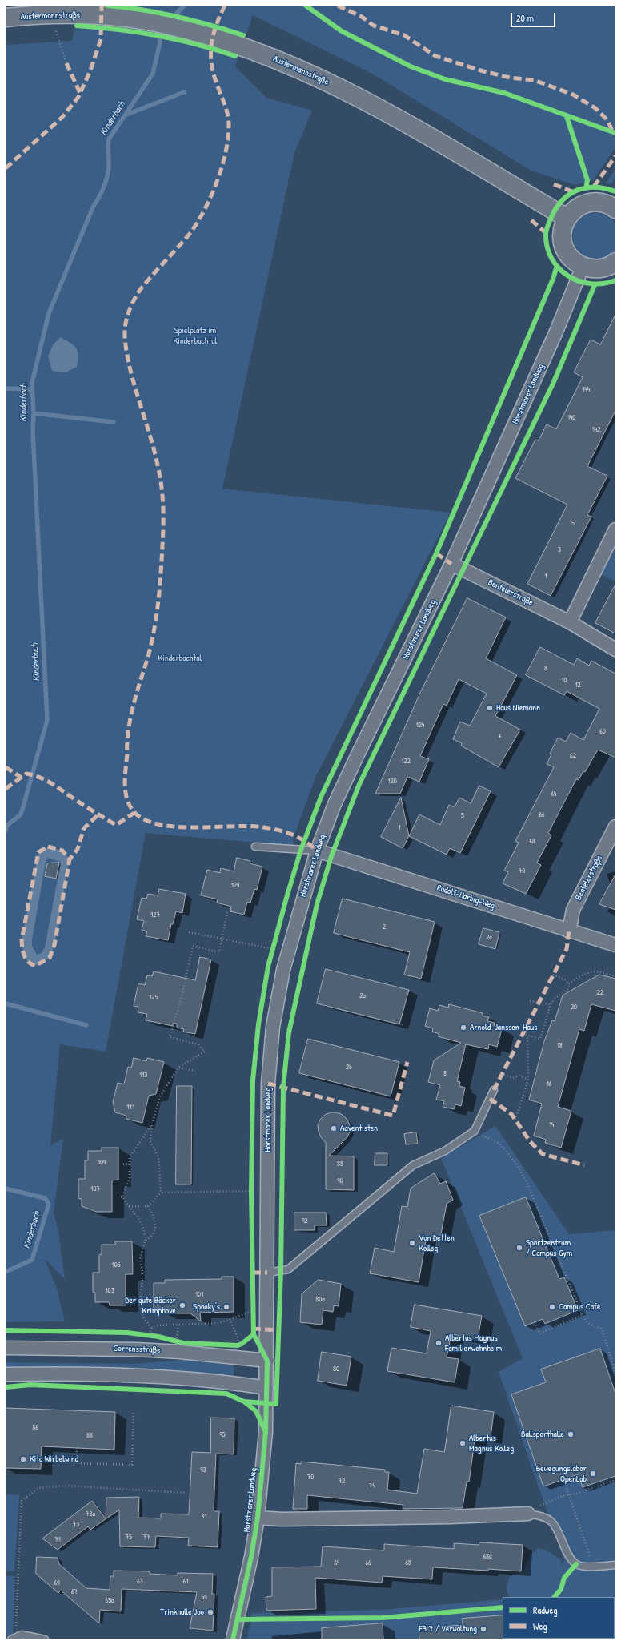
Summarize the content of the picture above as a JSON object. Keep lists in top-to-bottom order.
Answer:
{
  "streets": {
    "main road": ["Austermannstraße"],
    "street": [
      "Horstmarer Landweg",
      "Bentelerstraße",
      "Rudolf-Harbig-Weg",
      "Corrensstraße"
    ]
  },
  "crossings": [
    ["Horstmarer Landweg", "Bentelerstraße"],
    ["Horstmarer Landweg", "Rudolf-Harbig-Weg"],
    ["Horstmarer Landweg", "Corrensstraße"],
    ["Bentelerstraße", "Rudolf-Harbig-Weg"]
  ],
  "water": ["Kinderbach"],
  "parks": ["Spielplatz im Kinderbachtal", "Kinderbachtal"],
  "places": [
    "Haus Niemann",
    "Arnold-Janssen-Haus",
    "Adventisten",
    "Von Detten Kolleg",
    "Sportzentrum / Campus Gym",
    "Der gute Bäcker Krimphove",
    "Spooky's",
    "Campus Café",
    "Albertus Magnus Familienwohnheim",
    "Ballsporthalle",
    "Albertus Magnus Kolleg",
    "Kita Wirbelwind",
    "Bewegungslabor OpenLab",
    "Trinkhalle Joo",
    "FB 7 / Verwaltung"
  ],
  "house_numbers": [
    "144",
    "140",
    "142",
    "5",
    "3",
    "1",
    "8",
    "10",
    "12",
    "124",
    "60",
    "6",
    "62",
    "122",
    "120",
    "64",
    "66",
    "5",
    "1",
    "68",
    "70",
    "129",
    "127",
    "2",
    "2c",
    "22",
    "2a",
    "125",
    "20",
    "18",
    "2b",
    "8",
    "113",
    "16",
    "111",
    "14",
    "109",
    "88",
    "90",
    "107",
    "92",
    "105",
    "103",
    "101",
    "80a",
    "80",
    "86",
    "95",
    "88",
    "93",
    "70",
    "72",
    "74",
    "73a",
    "81",
    "73",
    "75",
    "77",
    "71",
    "68a",
    "64",
    "66",
    "68",
    "63",
    "61",
    "69",
    "67",
    "59",
    "65a"
  ],
  "legend": ["Radweg", "Weg"],
  "scale_bar": "20 m"
}
